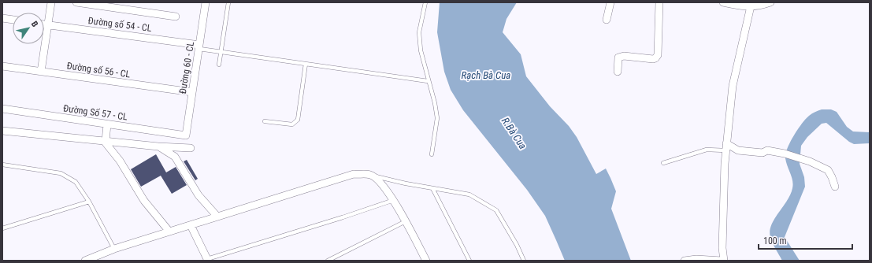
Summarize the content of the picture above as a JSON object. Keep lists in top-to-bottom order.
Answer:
{
  "streets": {
    "street": [
      "Đường số 54 - CL",
      "Đường 60 - CL",
      "Đường số 56 - CL",
      "Đường Số 57 - CL"
    ]
  },
  "crossings": [
    ["Đường số 54 - CL", "Đường 60 - CL"],
    ["Đường 60 - CL", "Đường số 56 - CL"],
    ["Đường 60 - CL", "Đường Số 57 - CL"]
  ],
  "water": ["Rạch Bà Cua", "R.Bà Cua"],
  "scale_bar": "100 m",
  "north": "top right"
}
